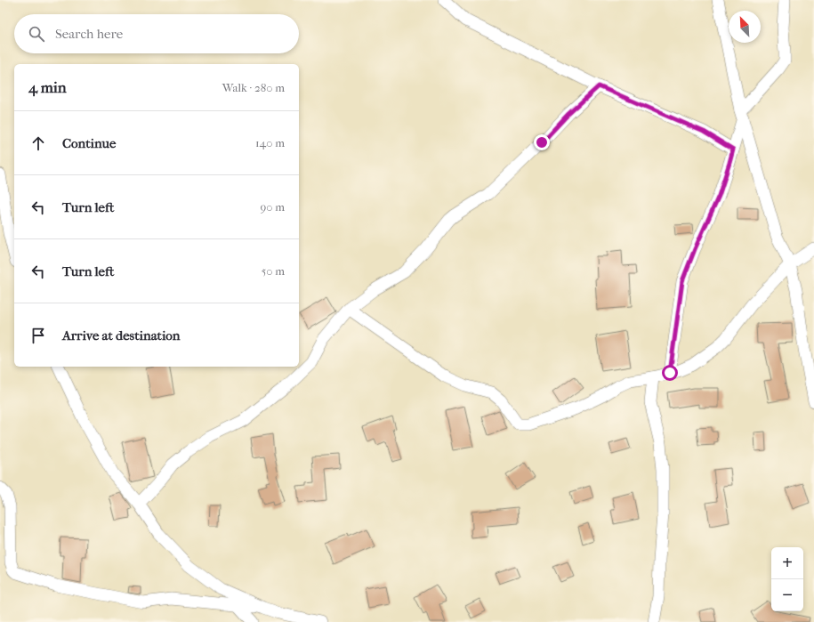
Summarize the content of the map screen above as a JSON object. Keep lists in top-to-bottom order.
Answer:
{
  "north": "top left",
  "page": {
    "search": "Search here",
    "heading": ["4 min", "Walk · 280 m"],
    "list": [
      ["Continue", "140 m"],
      ["Turn left", "90 m"],
      ["Turn left", "50 m"],
      "Arrive at destination"
    ],
    "map_buttons": ["+", "−"]
  }
}
